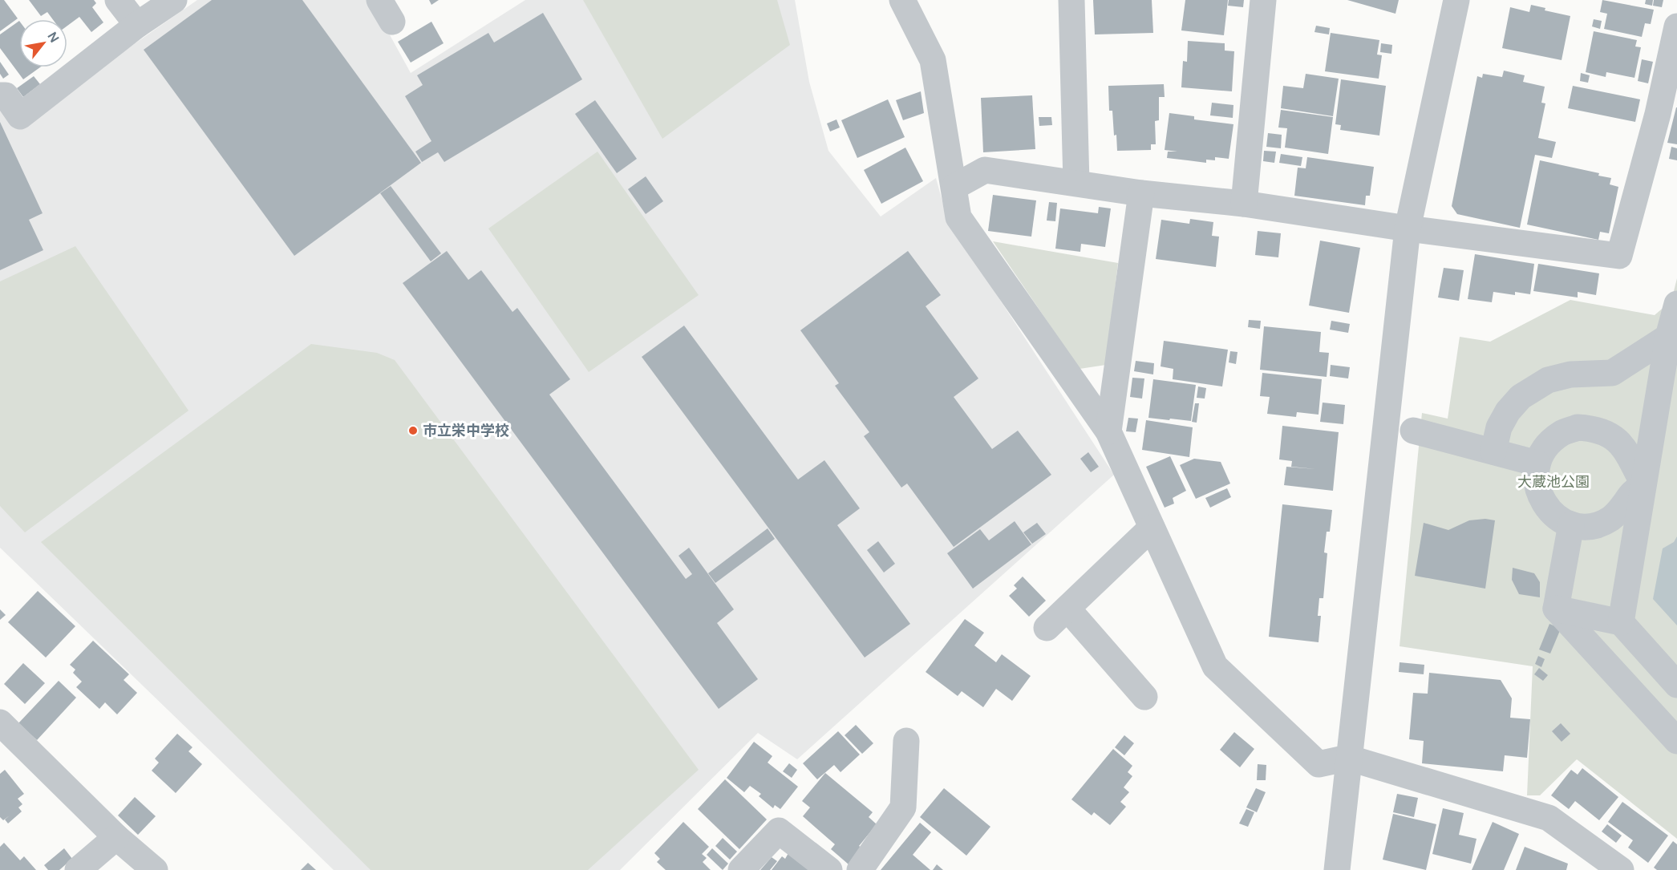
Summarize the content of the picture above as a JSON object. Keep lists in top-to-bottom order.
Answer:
{
  "parks": ["大蔵池公園"],
  "places": ["市立栄中学校"],
  "north": "top right"
}
